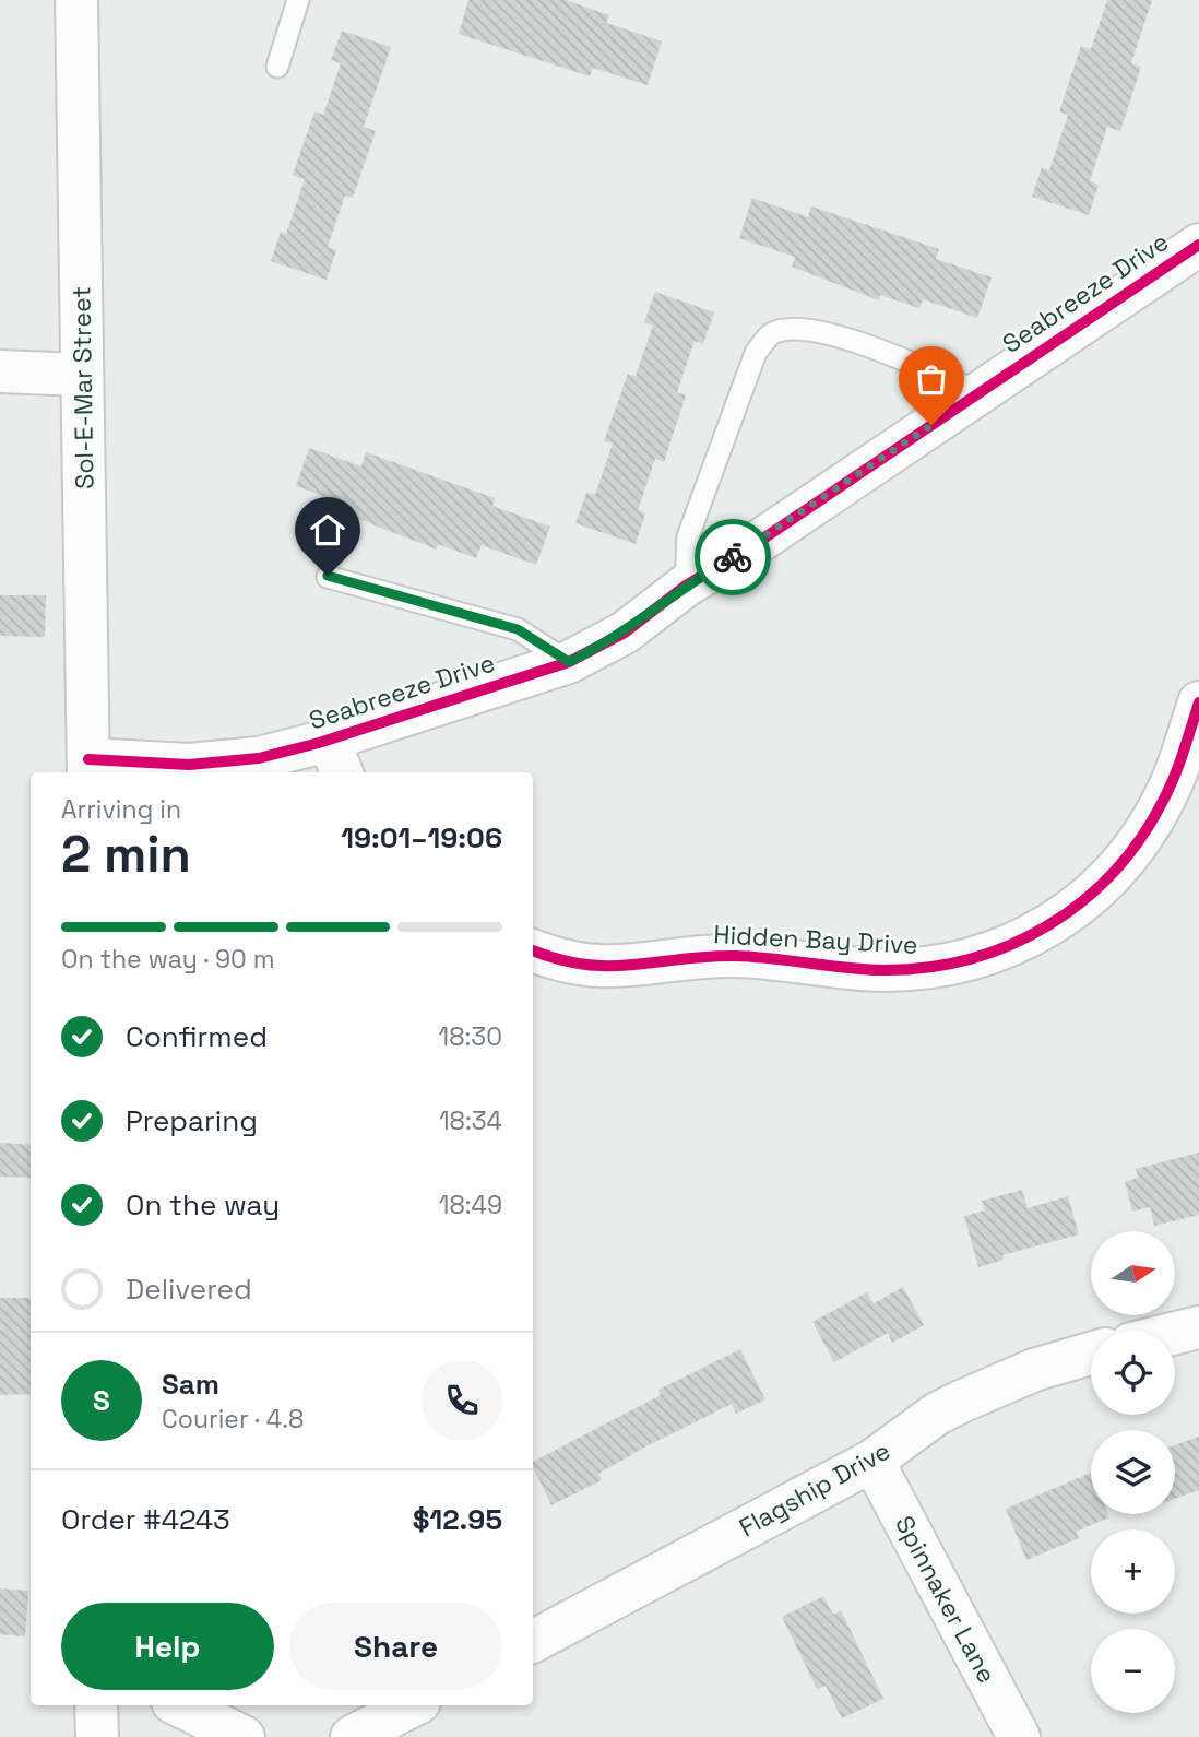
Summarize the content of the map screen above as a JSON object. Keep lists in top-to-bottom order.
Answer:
{
  "streets": {
    "street": [
      "Seabreeze Drive",
      "Sol-E-Mar Street",
      "Hidden Bay Drive",
      "Flagship Drive",
      "Spinnaker Lane"
    ]
  },
  "crossings": [
    ["Seabreeze Drive", "Sol-E-Mar Street"],
    ["Flagship Drive", "Spinnaker Lane"]
  ],
  "north": "right",
  "page": {
    "heading": ["2 min", "Arriving in", "19:01–19:06"],
    "panel": [
      "Sam",
      "Courier · 4.8",
      "Order #4243",
      "$12.95"
    ],
    "bar": "On the way · 90 m",
    "list": [
      ["Confirmed", "18:30"],
      ["Preparing", "18:34"],
      ["On the way", "18:49"],
      "Delivered"
    ],
    "map_buttons": ["+", "−"],
    "round": "S",
    "buttons": ["Help", "Share"]
  }
}
